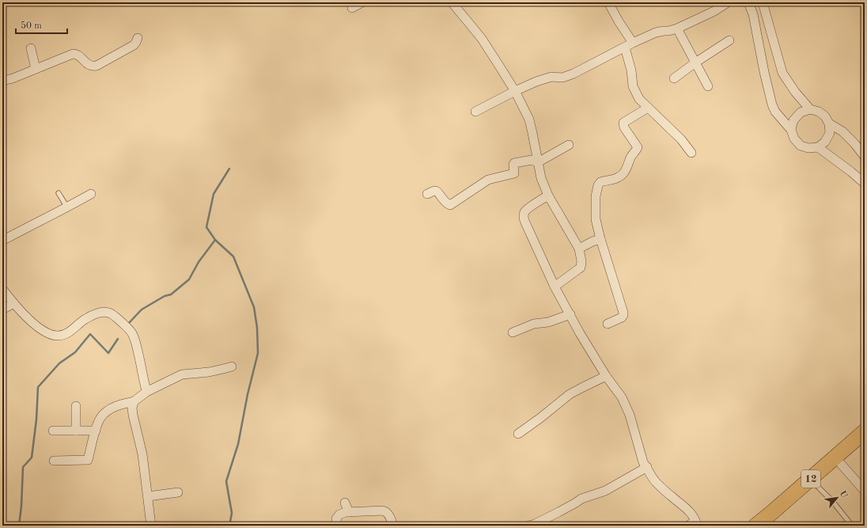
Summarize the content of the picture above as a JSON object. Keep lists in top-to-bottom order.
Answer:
{
  "streets": {
    "highway": ["12"]
  },
  "scale_bar": "50 m",
  "north": "top right"
}
